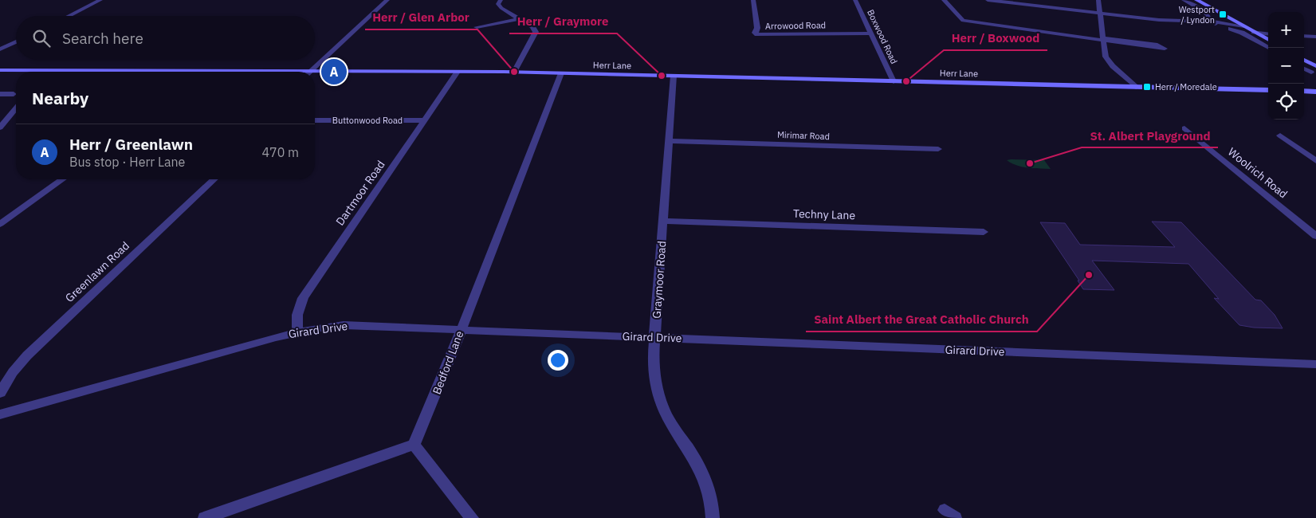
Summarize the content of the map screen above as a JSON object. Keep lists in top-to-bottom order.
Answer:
{
  "streets": {
    "main road": ["Herr Lane"],
    "street": [
      "Arrowood Road",
      "Boxwood Road",
      "Buttonwood Road",
      "Mirimar Road",
      "Woolrich Road",
      "Dartmoor Road",
      "Techny Lane",
      "Greenlawn Road",
      "Graymoor Road",
      "Girard Drive",
      "Bedford Lane"
    ]
  },
  "crossings": [
    ["Arrowood Road", "Boxwood Road"],
    ["Boxwood Road", "Herr Lane"],
    ["Herr Lane", "Dartmoor Road"],
    ["Herr Lane", "Graymoor Road"],
    ["Herr Lane", "Bedford Lane"],
    ["Buttonwood Road", "Dartmoor Road"],
    ["Mirimar Road", "Graymoor Road"],
    ["Dartmoor Road", "Girard Drive"],
    ["Techny Lane", "Graymoor Road"],
    ["Graymoor Road", "Girard Drive"],
    ["Girard Drive", "Bedford Lane"]
  ],
  "places": {
    "transit": ["Westport / Lyndon", "Herr / Moredale"],
    "other": [
      "Herr / Glen Arbor",
      "Herr / Graymore",
      "Herr / Boxwood",
      "St. Albert Playground",
      "Saint Albert the Great Catholic Church"
    ]
  },
  "page": {
    "map_buttons": ["+", "−"],
    "search": "Search here",
    "pins": "A",
    "heading": "Nearby",
    "list": [
      {
        "mark": "A",
        "name": "Herr / Greenlawn",
        "note": "Bus stop · Herr Lane",
        "value": "470 m"
      }
    ]
  }
}
